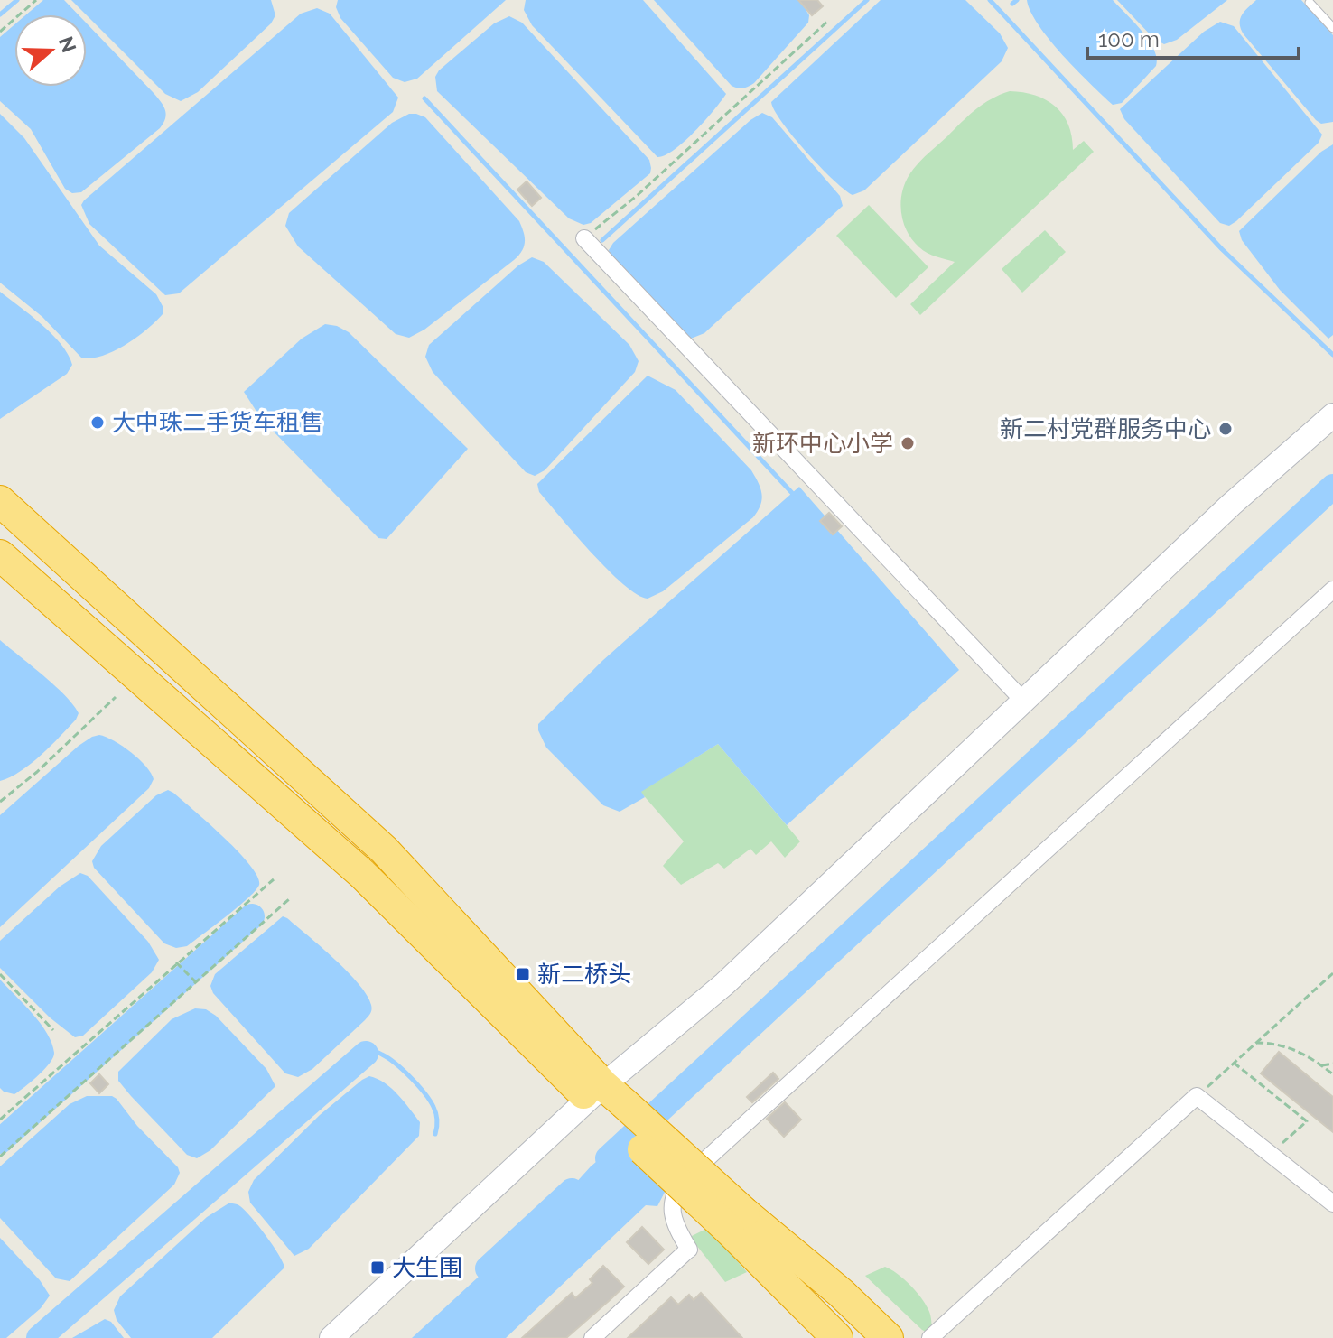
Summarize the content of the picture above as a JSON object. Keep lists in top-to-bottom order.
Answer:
{
  "places": {
    "other": ["大中珠二手货车租售", "新二村党群服务中心", "新环中心小学"],
    "transit": ["新二桥头", "大生围"]
  },
  "scale_bar": "100 m",
  "north": "right"
}
